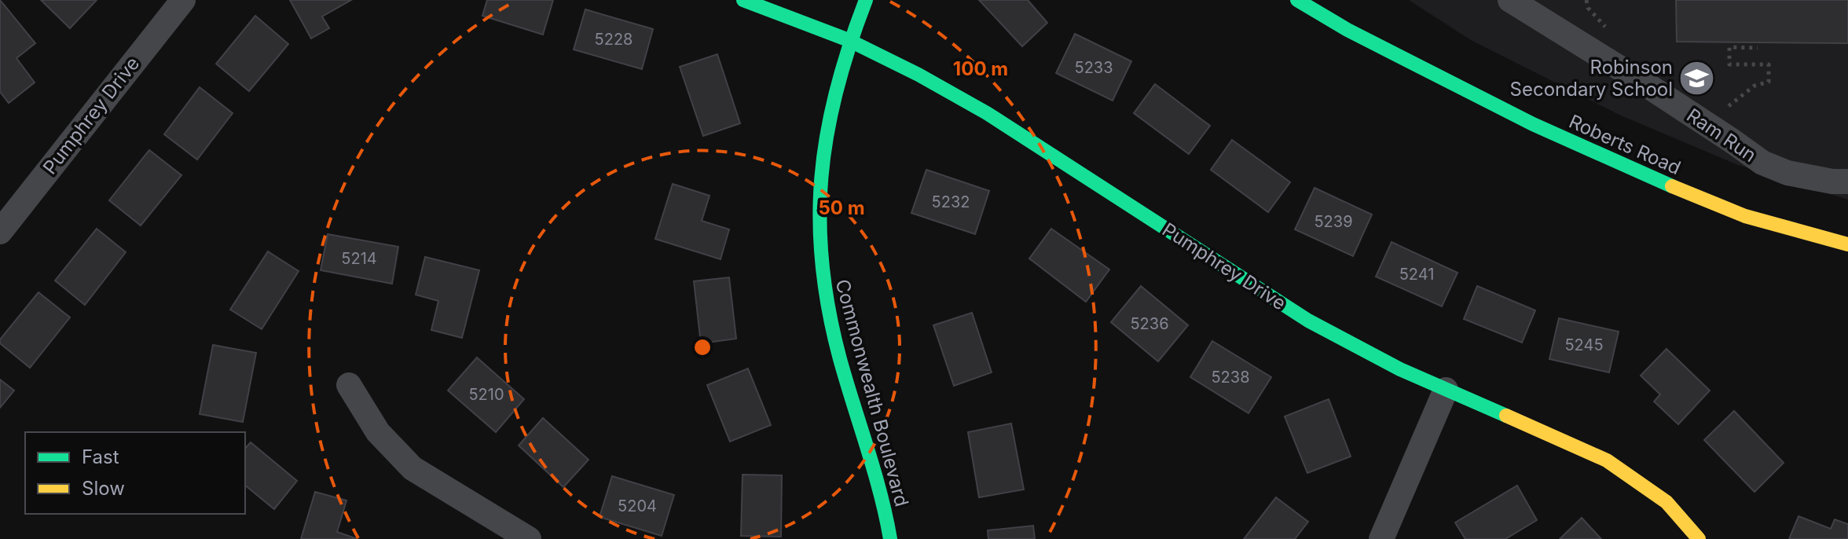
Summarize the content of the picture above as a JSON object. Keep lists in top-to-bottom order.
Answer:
{
  "streets": {
    "street": [
      "Pumphrey Drive",
      "Ram Run",
      "Roberts Road",
      "Commonwealth Boulevard"
    ]
  },
  "crossings": [
    ["Pumphrey Drive", "Commonwealth Boulevard"]
  ],
  "places": {
    "school or university": ["Robinson Secondary School"]
  },
  "house_numbers": [
    "5228",
    "5233",
    "5232",
    "5239",
    "5214",
    "5241",
    "5236",
    "5245",
    "5238",
    "5210",
    "5204"
  ],
  "legend": ["Fast", "Slow"],
  "rings": ["100 m", "50 m"]
}
